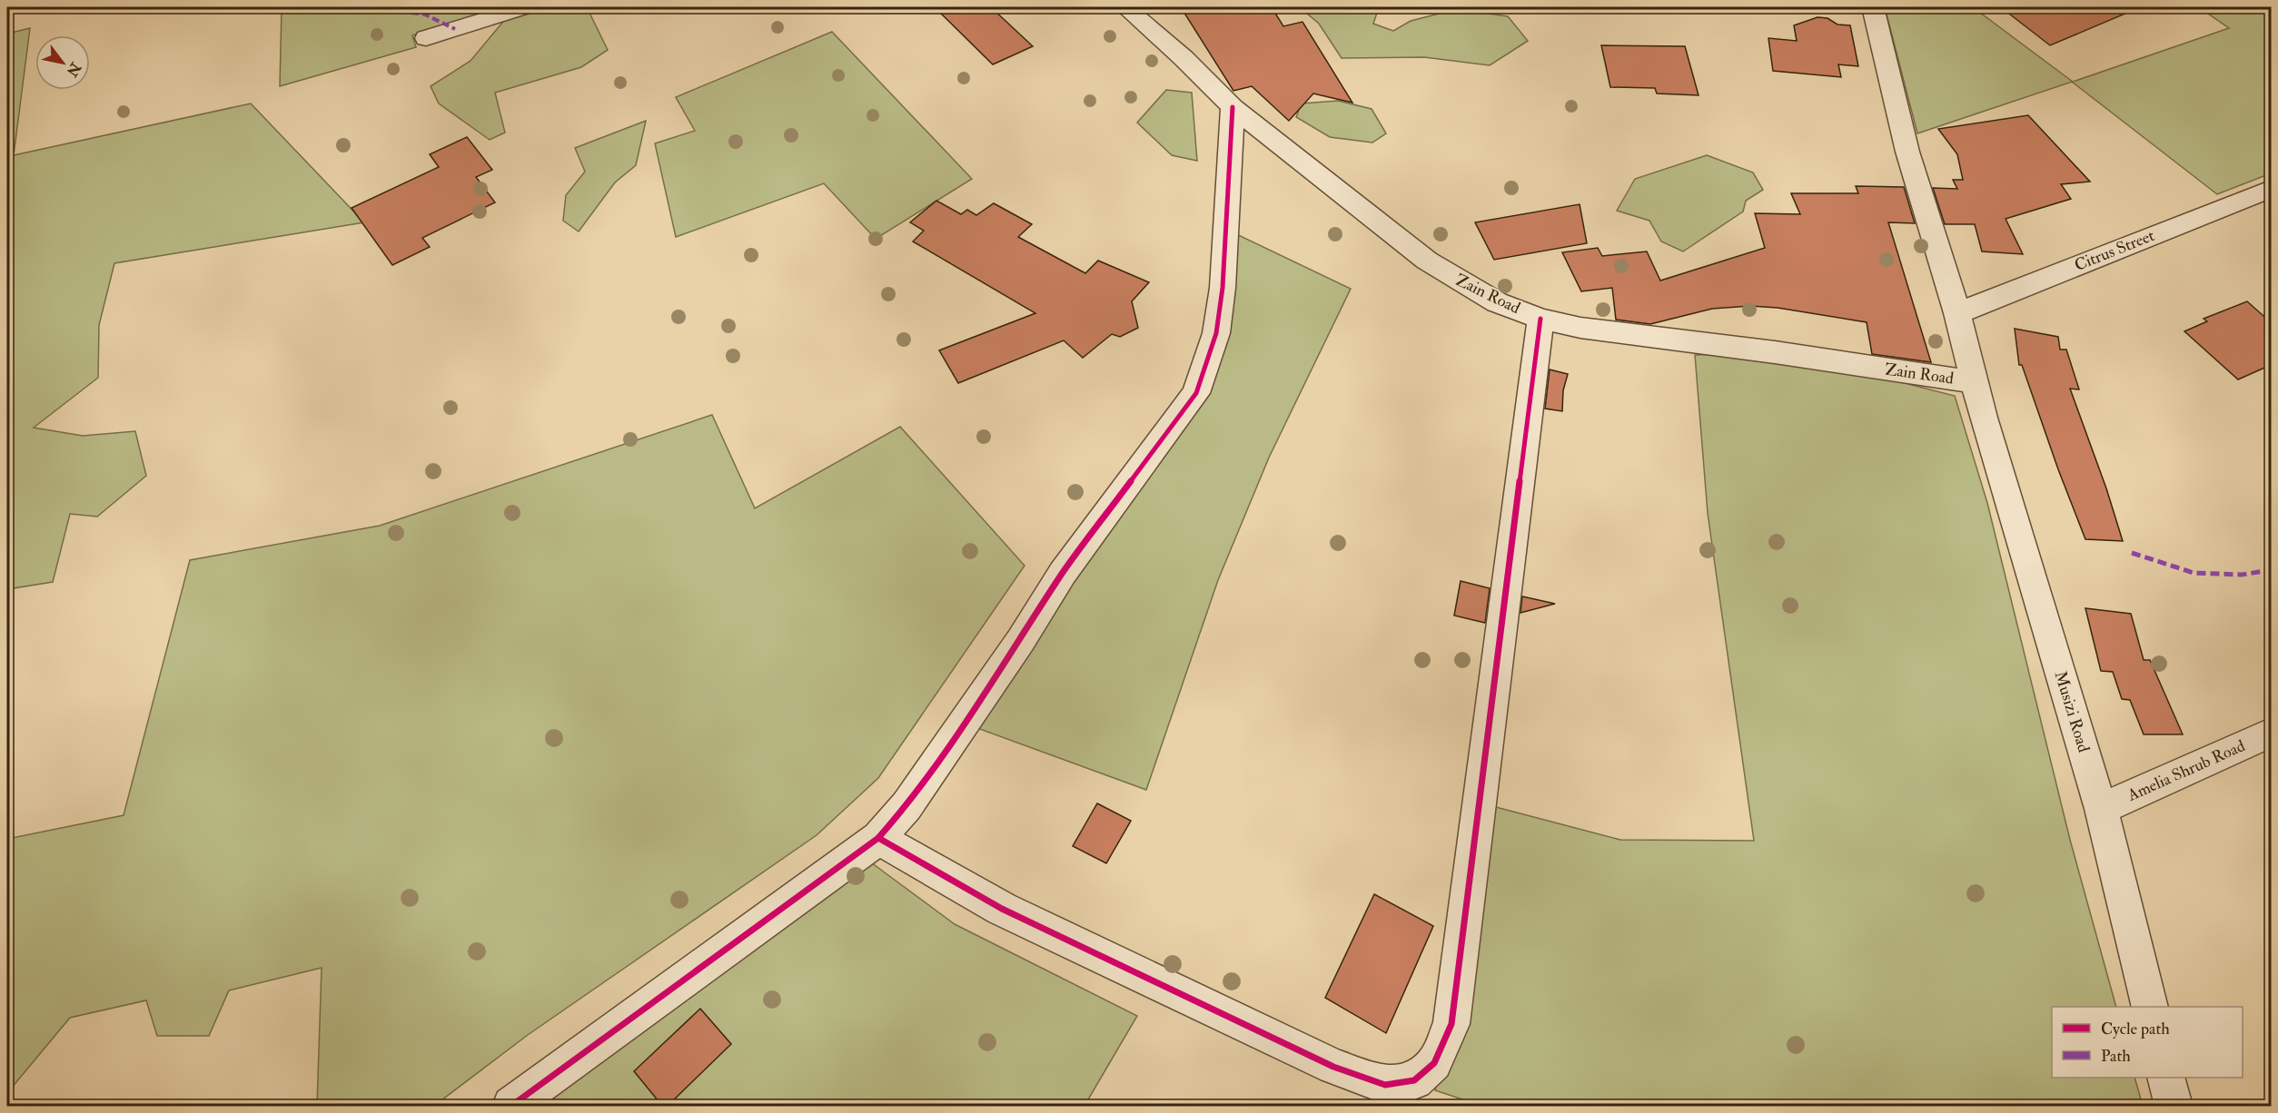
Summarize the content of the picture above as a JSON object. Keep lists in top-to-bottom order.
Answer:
{
  "streets": {
    "street": [
      "Citrus Street",
      "Zain Road",
      "Musizi Road",
      "Amelia Shrub Road"
    ]
  },
  "crossings": [
    ["Citrus Street", "Musizi Road"],
    ["Zain Road", "Musizi Road"],
    ["Musizi Road", "Amelia Shrub Road"]
  ],
  "legend": ["Cycle path", "Path"],
  "north": "bottom right"
}
